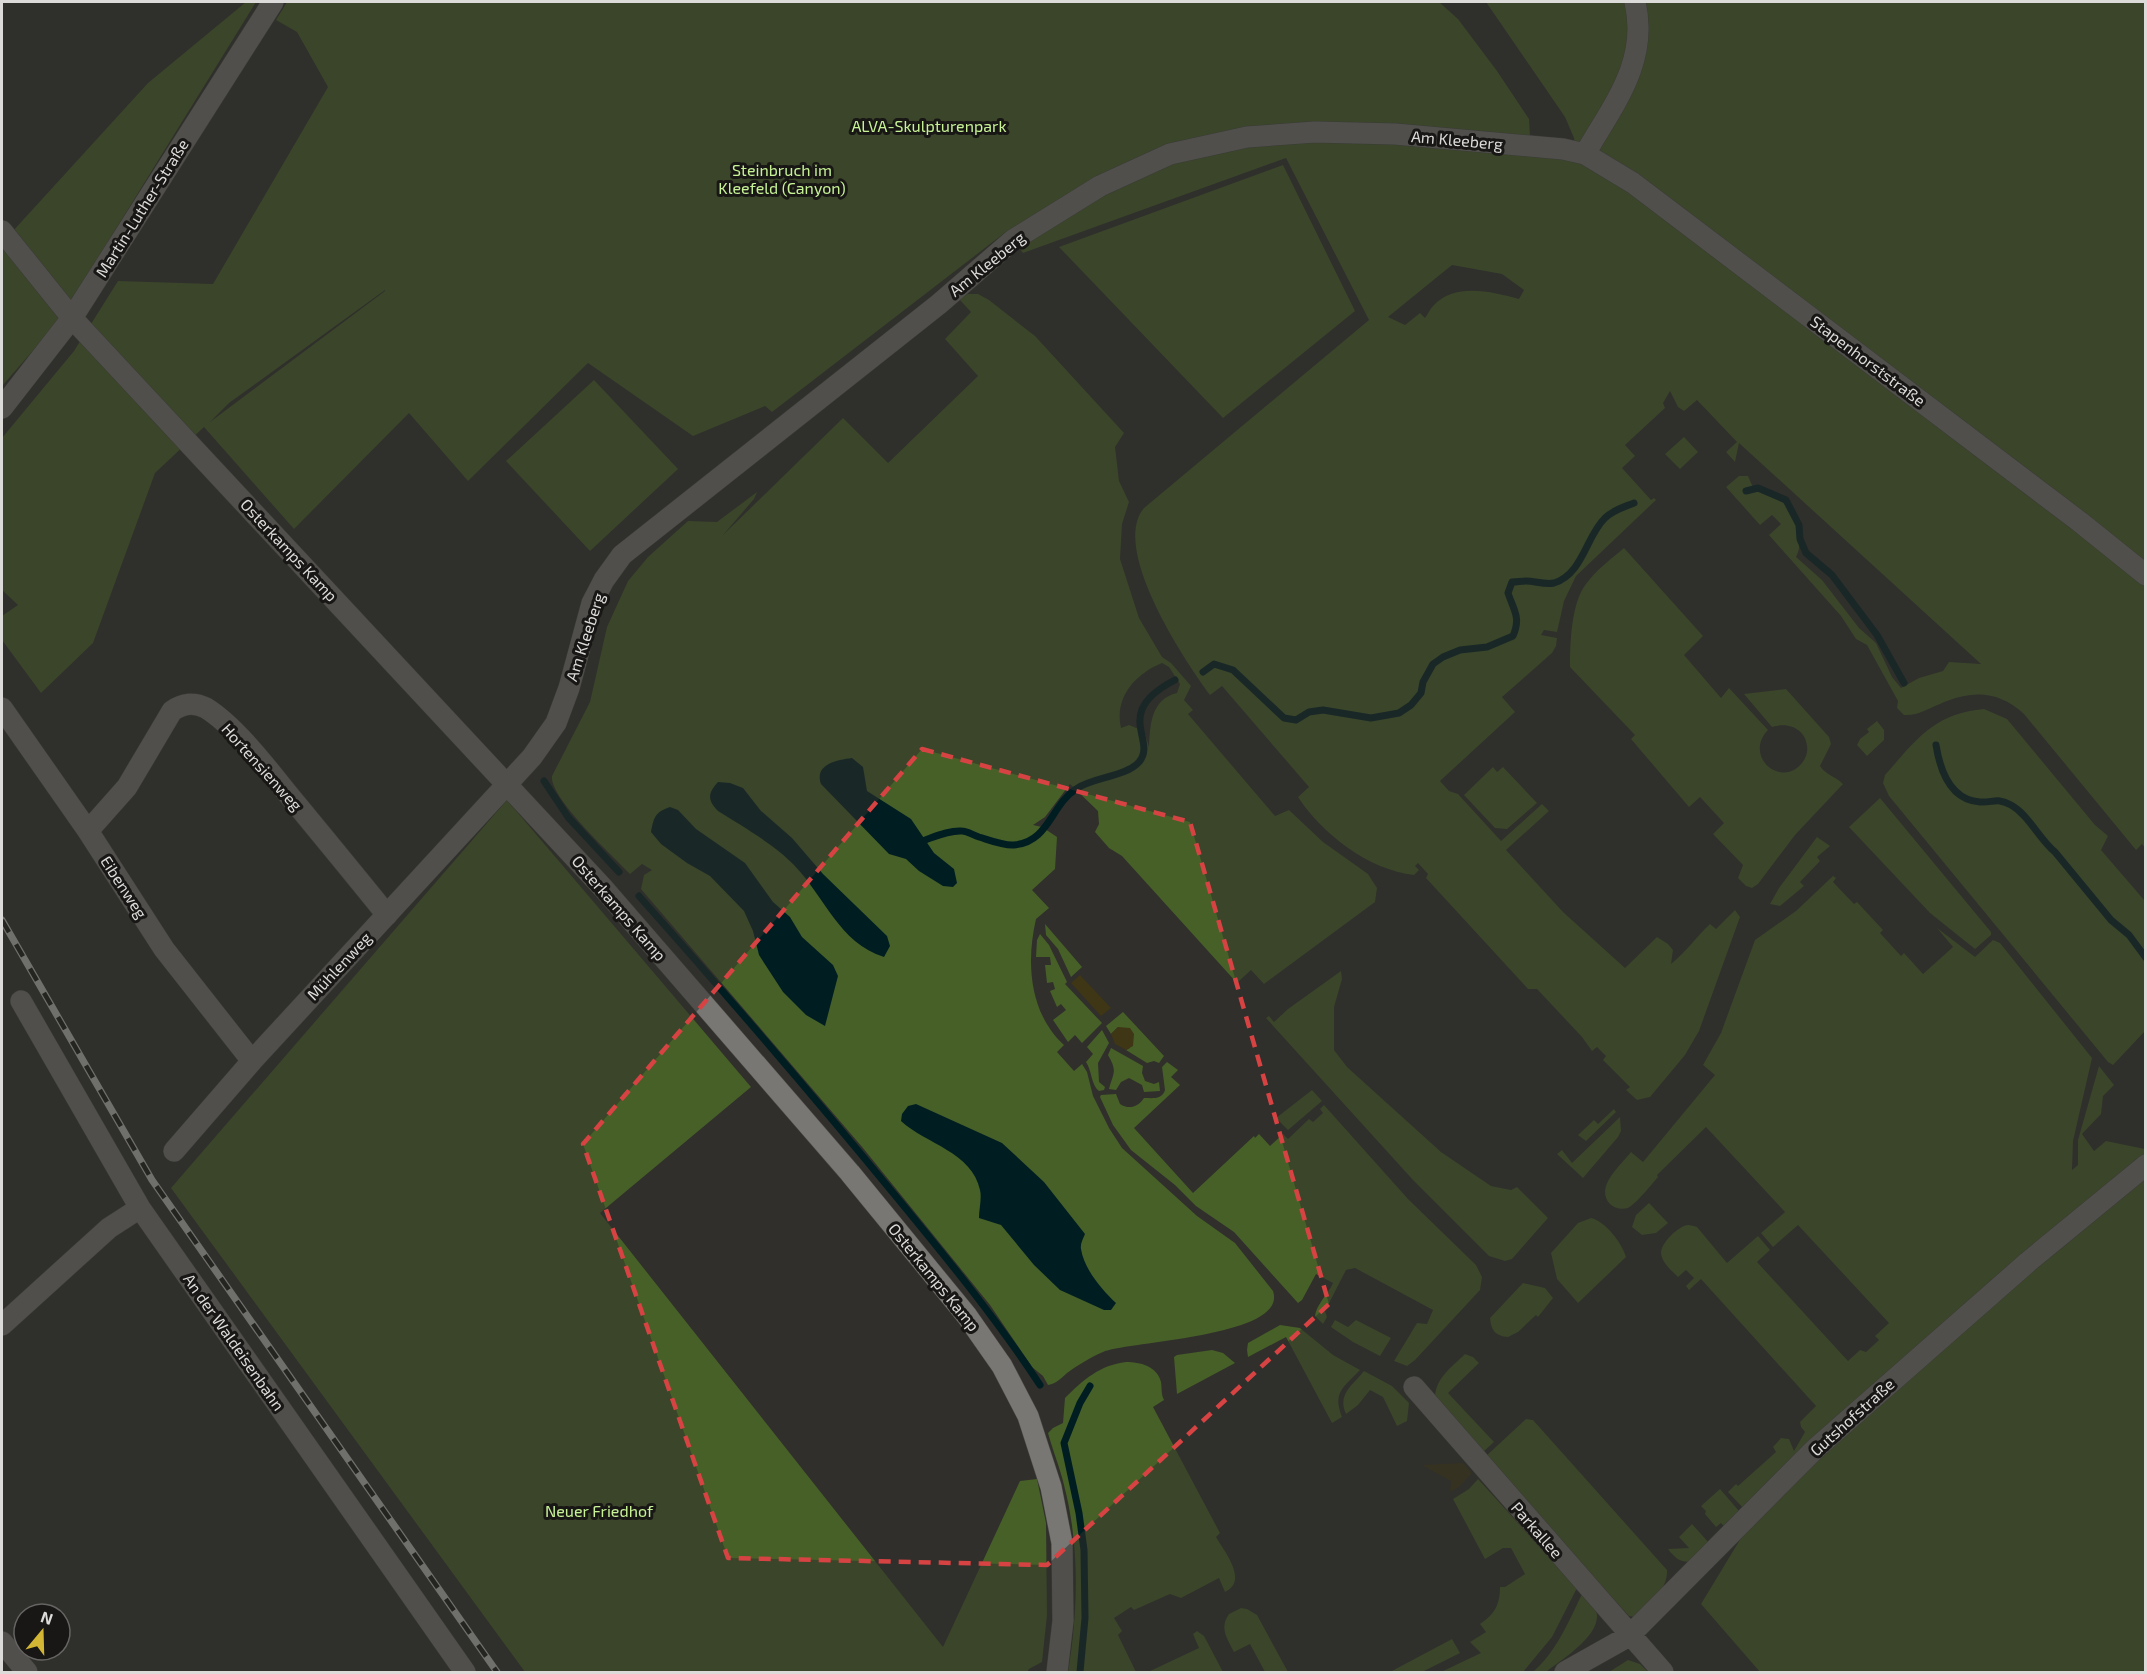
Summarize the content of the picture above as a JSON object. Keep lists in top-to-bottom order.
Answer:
{
  "streets": {
    "street": [
      "Am Kleeberg",
      "Martin-Luther-Straße",
      "Stapenhorststraße",
      "Osterkamps Kamp",
      "Hortensienweg",
      "Eibenweg",
      "Mühlenweg",
      "An der Waldeisenbahn",
      "Gutshofstraße",
      "Parkallee"
    ]
  },
  "crossings": [
    ["Am Kleeberg", "Stapenhorststraße"],
    ["Am Kleeberg", "Osterkamps Kamp"],
    ["Am Kleeberg", "Mühlenweg"],
    ["Martin-Luther-Straße", "Osterkamps Kamp"],
    ["Osterkamps Kamp", "Mühlenweg"],
    ["Hortensienweg", "Eibenweg"],
    ["Hortensienweg", "Mühlenweg"],
    ["Eibenweg", "Mühlenweg"],
    ["Gutshofstraße", "Parkallee"]
  ],
  "parks": ["ALVA-Skulpturenpark", "Steinbruch im Kleefeld (Canyon)", "Neuer Friedhof"],
  "north": "top"
}
